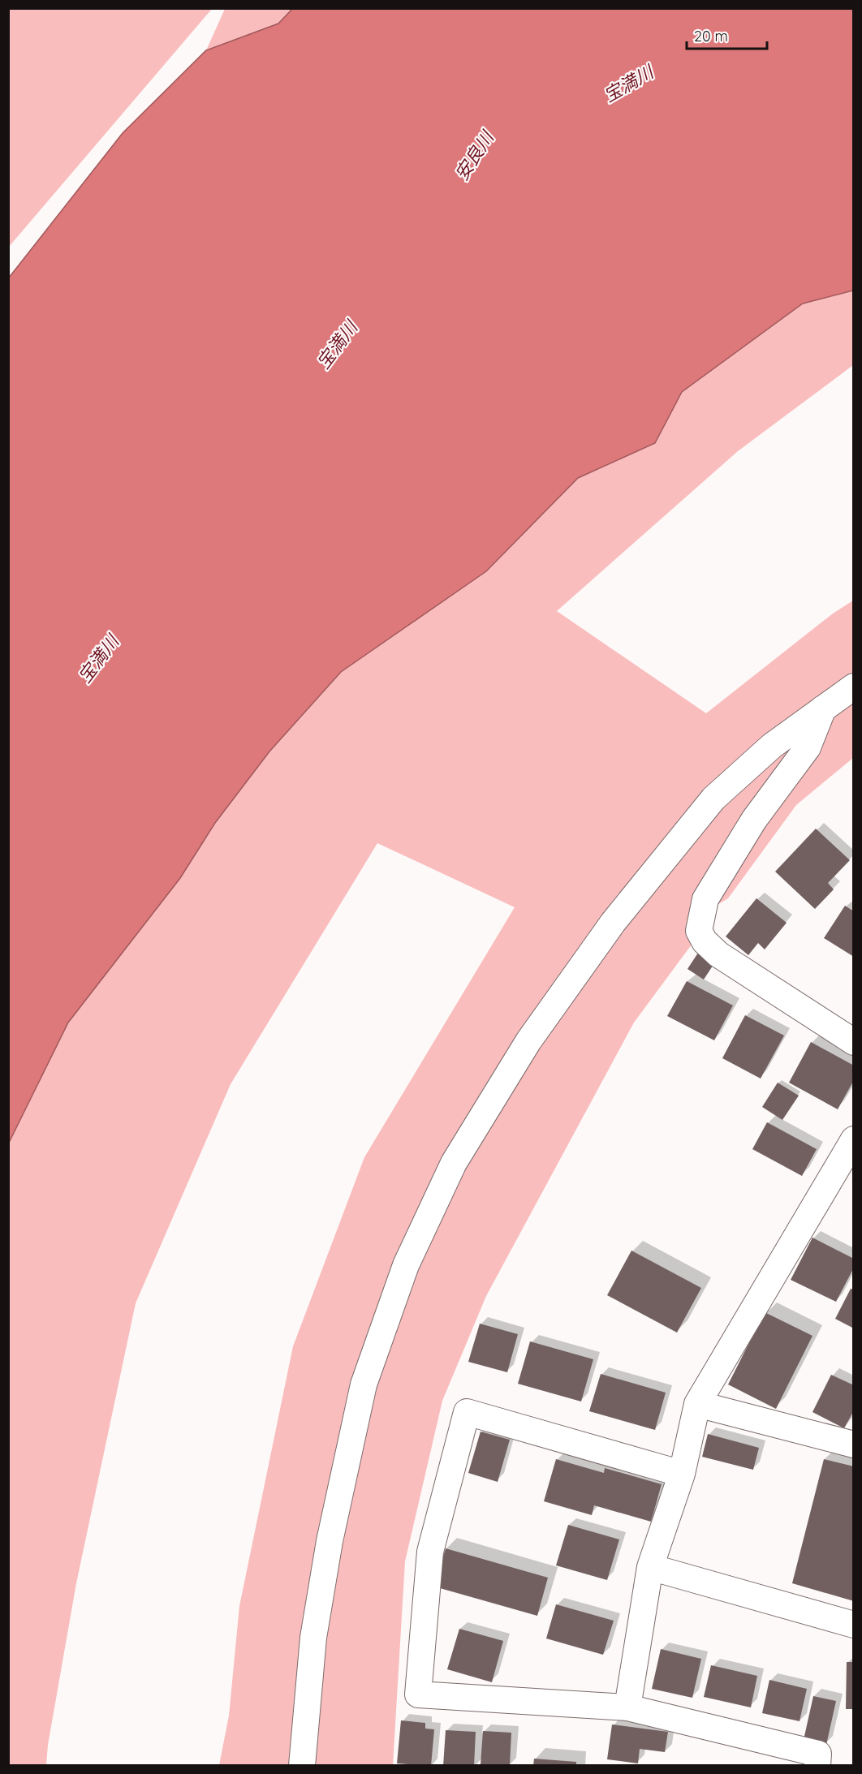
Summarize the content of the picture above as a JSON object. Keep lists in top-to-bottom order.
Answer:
{
  "water": ["宝満川", "安良川"],
  "scale_bar": "20 m"
}
